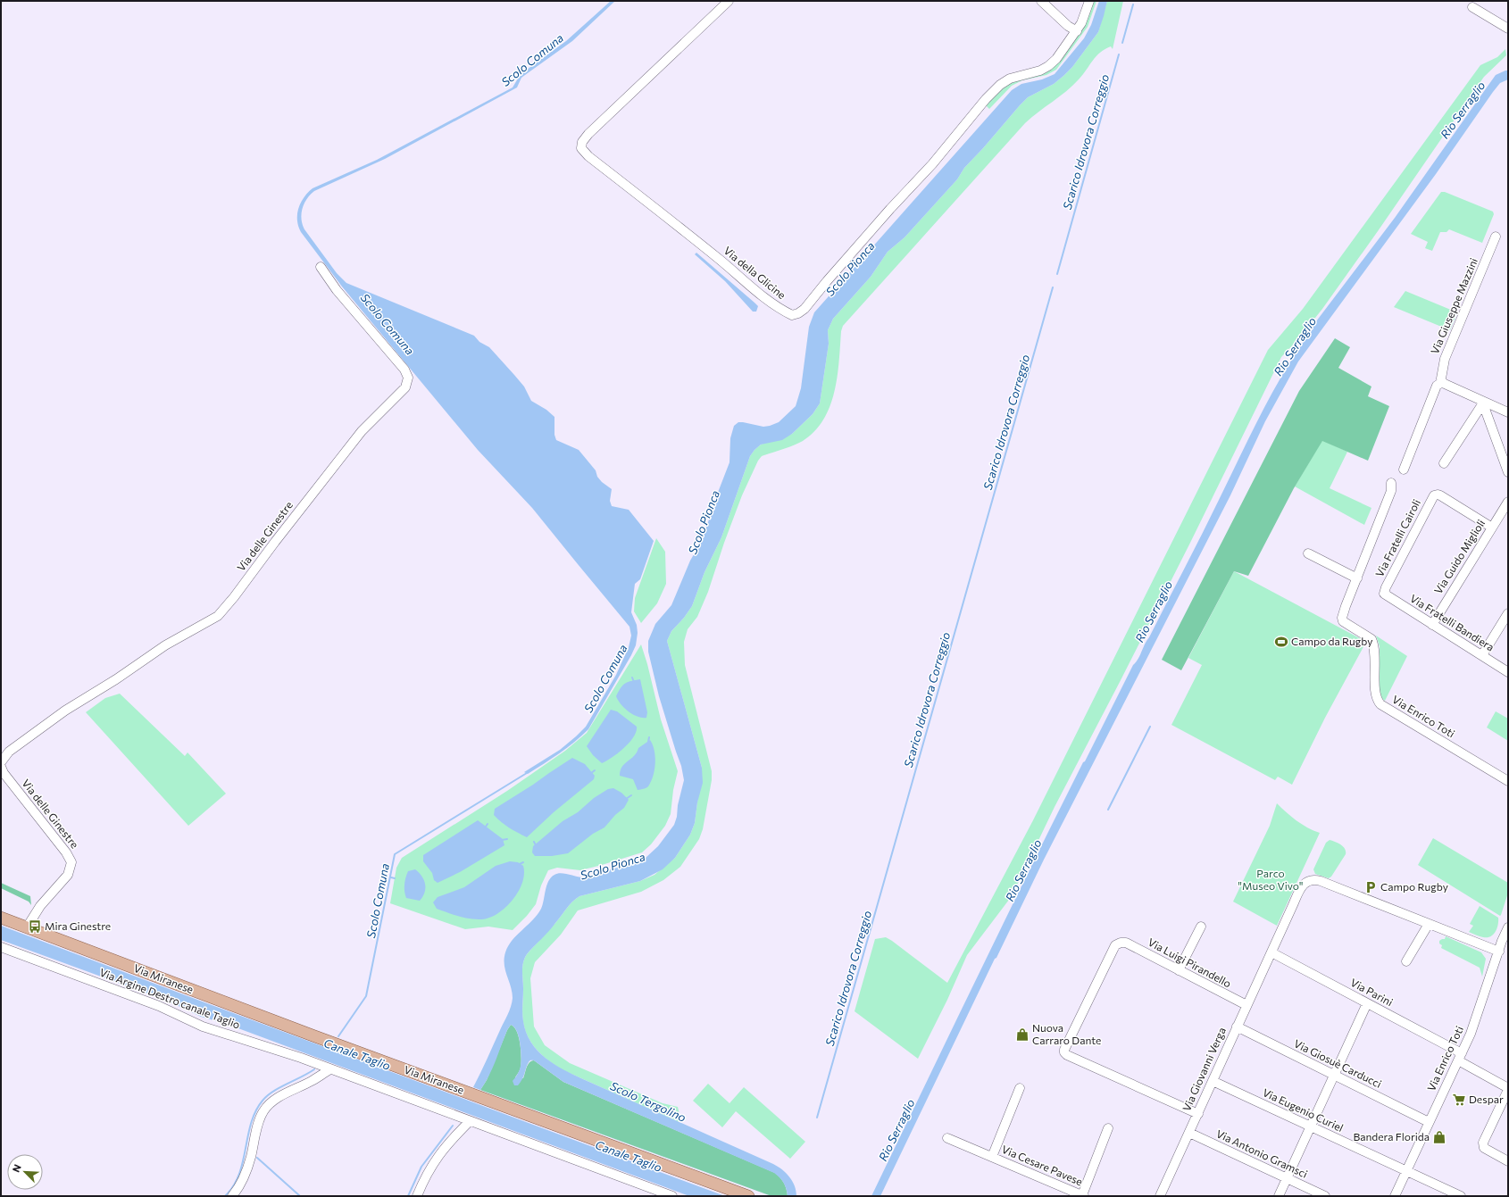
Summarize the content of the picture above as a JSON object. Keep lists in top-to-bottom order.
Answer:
{
  "streets": {
    "main road": ["Via Miranese"],
    "street": [
      "Via della Glicine",
      "Via Giuseppe Mazzini",
      "Via delle Ginestre",
      "Via Fratelli Cairoli",
      "Via Guido Miglioli",
      "Via Fratelli Bandiera",
      "Via Enrico Toti",
      "Via Luigi Pirandello",
      "Via Parini",
      "Via Argine Destro canale Taglio",
      "Via Giosuè Carducci",
      "Via Giovanni Verga",
      "Via Eugenio Curiel",
      "Via Antonio Gramsci",
      "Via Cesare Pavese"
    ]
  },
  "crossings": [
    ["Via delle Ginestre", "Via Miranese"],
    ["Via Fratelli Cairoli", "Via Guido Miglioli"],
    ["Via Fratelli Cairoli", "Via Fratelli Bandiera"],
    ["Via Guido Miglioli", "Via Fratelli Bandiera"],
    ["Via Enrico Toti", "Via Parini"],
    ["Via Enrico Toti", "Via Giosuè Carducci"],
    ["Via Enrico Toti", "Via Eugenio Curiel"],
    ["Via Luigi Pirandello", "Via Giovanni Verga"],
    ["Via Parini", "Via Giovanni Verga"],
    ["Via Giosuè Carducci", "Via Giovanni Verga"],
    ["Via Giovanni Verga", "Via Eugenio Curiel"],
    ["Via Giovanni Verga", "Via Antonio Gramsci"]
  ],
  "water": [
    "Scolo Comuna",
    "Rio Serraglio",
    "Scarico Idrovora Correggio",
    "Scolo Pionca",
    "Canale Taglio",
    "Scolo Tergolino"
  ],
  "parks": ["Parco \"Museo Vivo\""],
  "places": {
    "sports": ["Campo da Rugby"],
    "parking": ["Campo Rugby"],
    "bus stop": ["Mira Ginestre"],
    "shop": ["Nuova Carraro Dante", "Bandera Florida"],
    "supermarket": ["Despar"]
  },
  "north": "top left"
}
